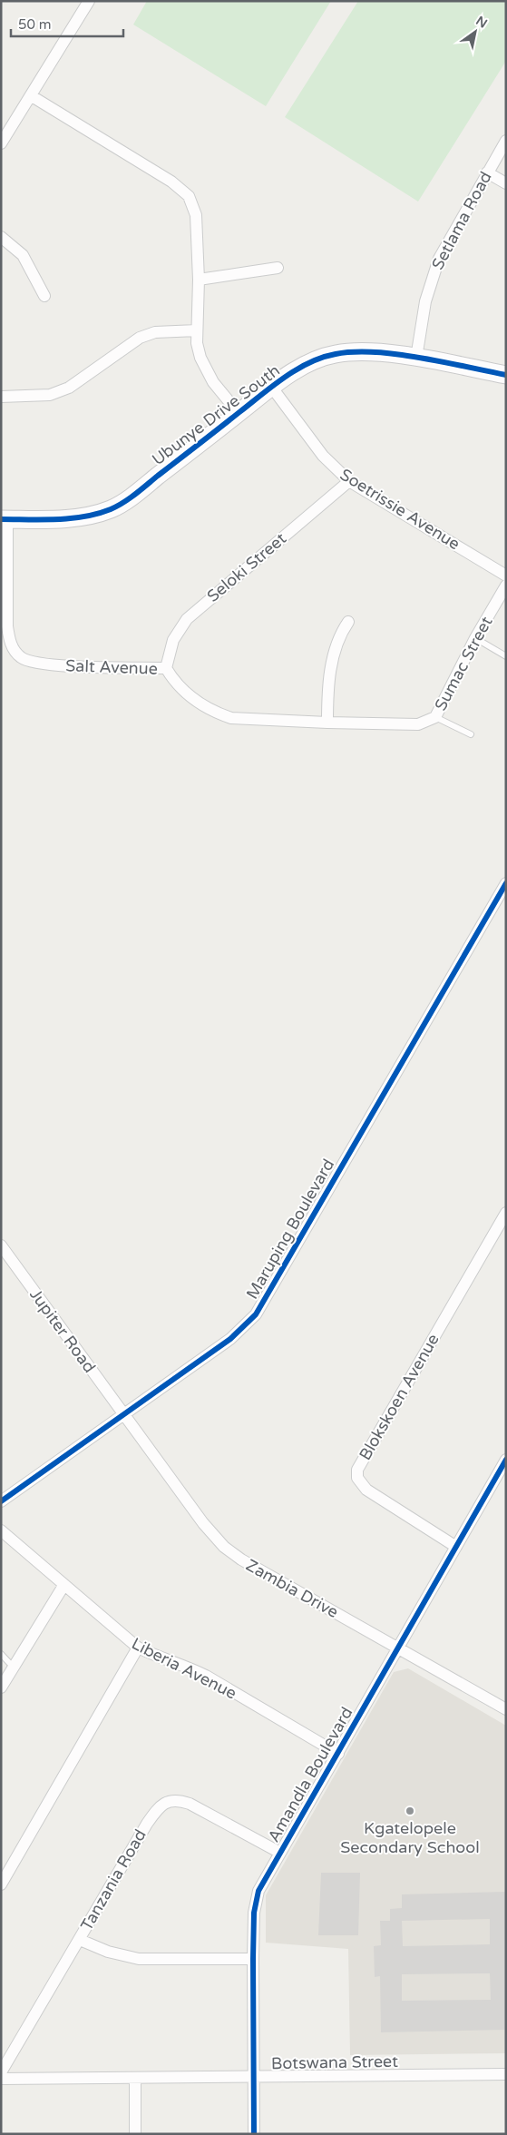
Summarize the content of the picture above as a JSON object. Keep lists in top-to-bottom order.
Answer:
{
  "streets": {
    "street": [
      "Setlama Road",
      "Ubunye Drive South",
      "Soetrissie Avenue",
      "Seloki Street",
      "Sumac Street",
      "Salt Avenue",
      "Maruping Boulevard",
      "Jupiter Road",
      "Blokskoen Avenue",
      "Zambia Drive",
      "Liberia Avenue",
      "Amandla Boulevard",
      "Tanzania Road",
      "Botswana Street"
    ]
  },
  "crossings": [
    ["Setlama Road", "Ubunye Drive South"],
    ["Ubunye Drive South", "Soetrissie Avenue"],
    ["Ubunye Drive South", "Salt Avenue"],
    ["Soetrissie Avenue", "Seloki Street"],
    ["Seloki Street", "Salt Avenue"],
    ["Sumac Street", "Salt Avenue"],
    ["Maruping Boulevard", "Jupiter Road"],
    ["Maruping Boulevard", "Zambia Drive"],
    ["Jupiter Road", "Zambia Drive"],
    ["Blokskoen Avenue", "Amandla Boulevard"],
    ["Zambia Drive", "Amandla Boulevard"],
    ["Liberia Avenue", "Amandla Boulevard"],
    ["Amandla Boulevard", "Tanzania Road"],
    ["Amandla Boulevard", "Botswana Street"]
  ],
  "places": ["Kgatelopele Secondary School"],
  "scale_bar": "50 m",
  "north": "top right"
}
